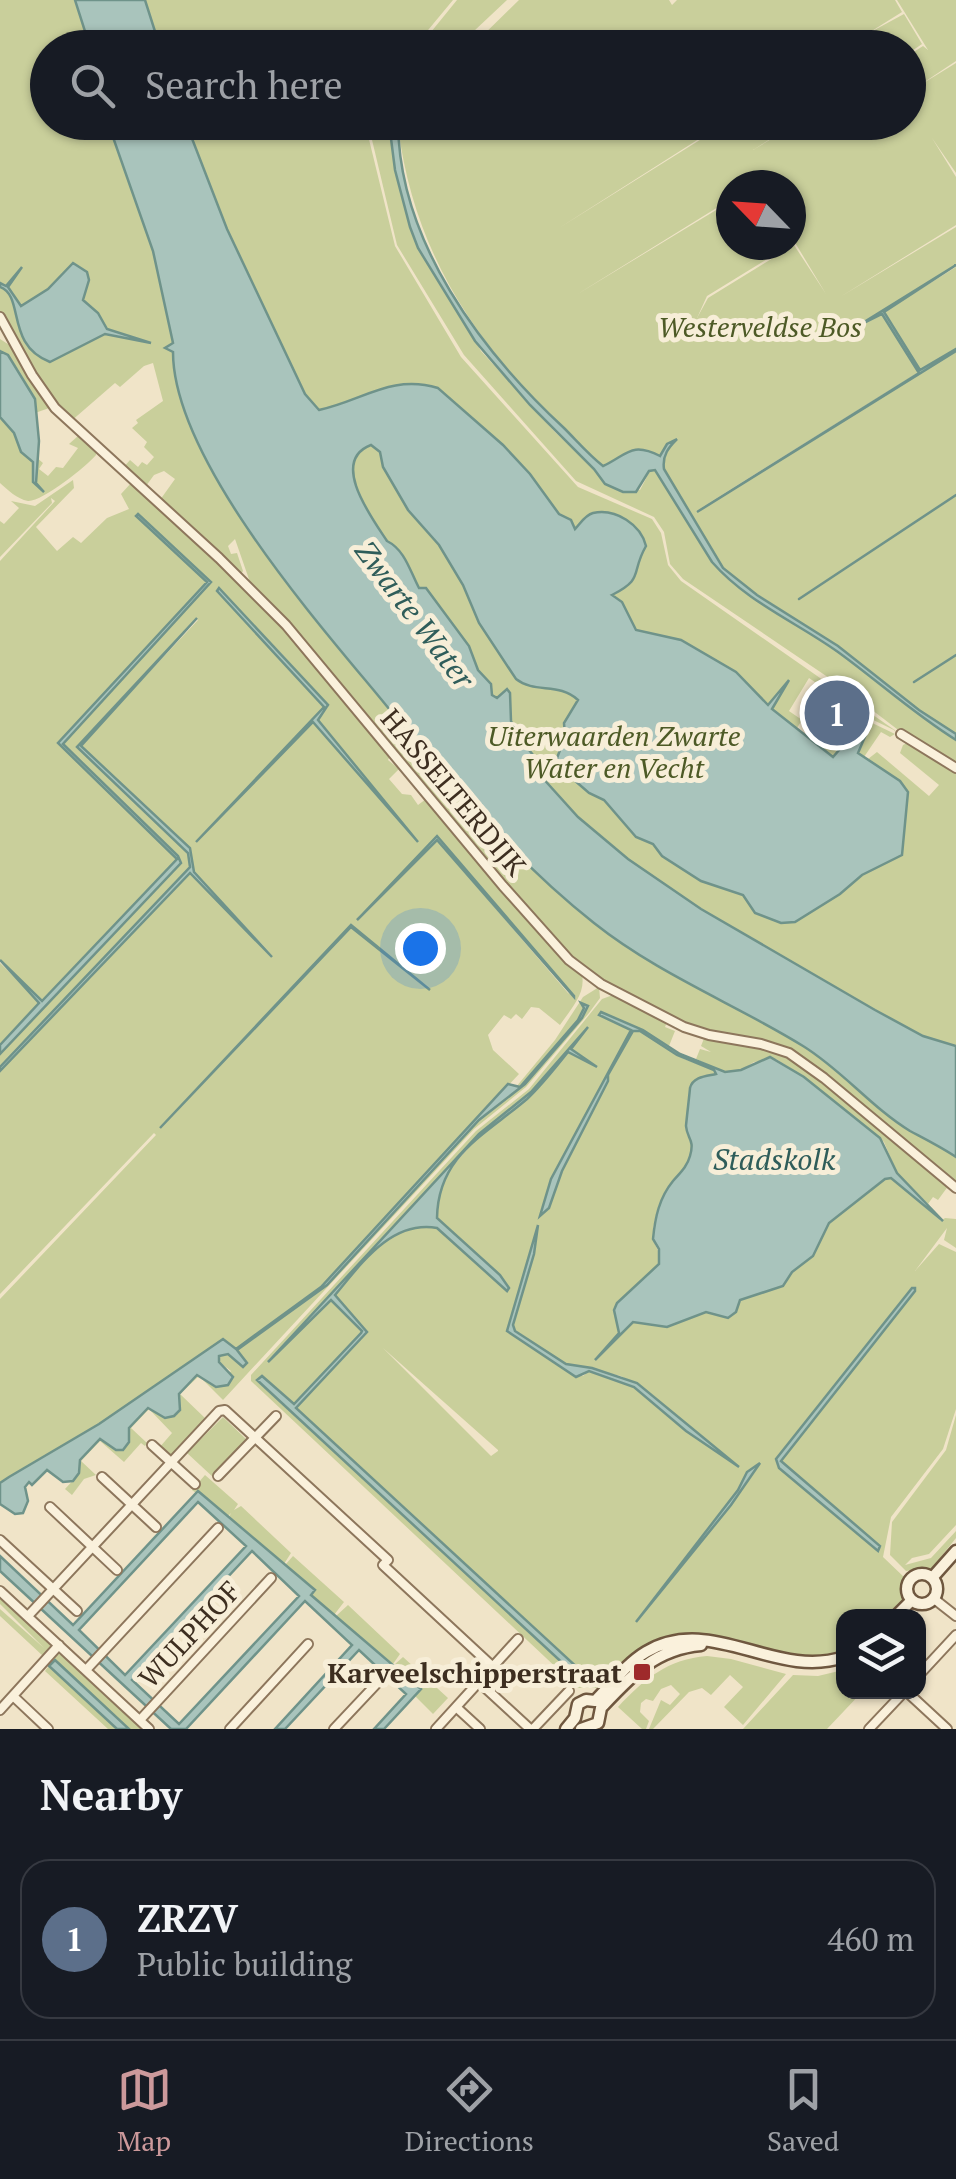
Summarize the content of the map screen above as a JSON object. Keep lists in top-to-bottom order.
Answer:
{
  "streets": {
    "street": ["HASSELTERDIJK", "WULPHOF"]
  },
  "water": ["Zwarte Water", "Stadskolk"],
  "parks": ["Westerveldse Bos", "Uiterwaarden Zwarte Water en Vecht"],
  "places": {
    "transit": ["Karveelschipperstraat"]
  },
  "north": "top left",
  "page": {
    "search": "Search here",
    "pins": "1",
    "heading": "Nearby",
    "list": [
      {
        "mark": "1",
        "name": "ZRZV",
        "note": "Public building",
        "value": "460 m"
      }
    ],
    "nav": ["Map", "Directions", "Saved"]
  }
}
